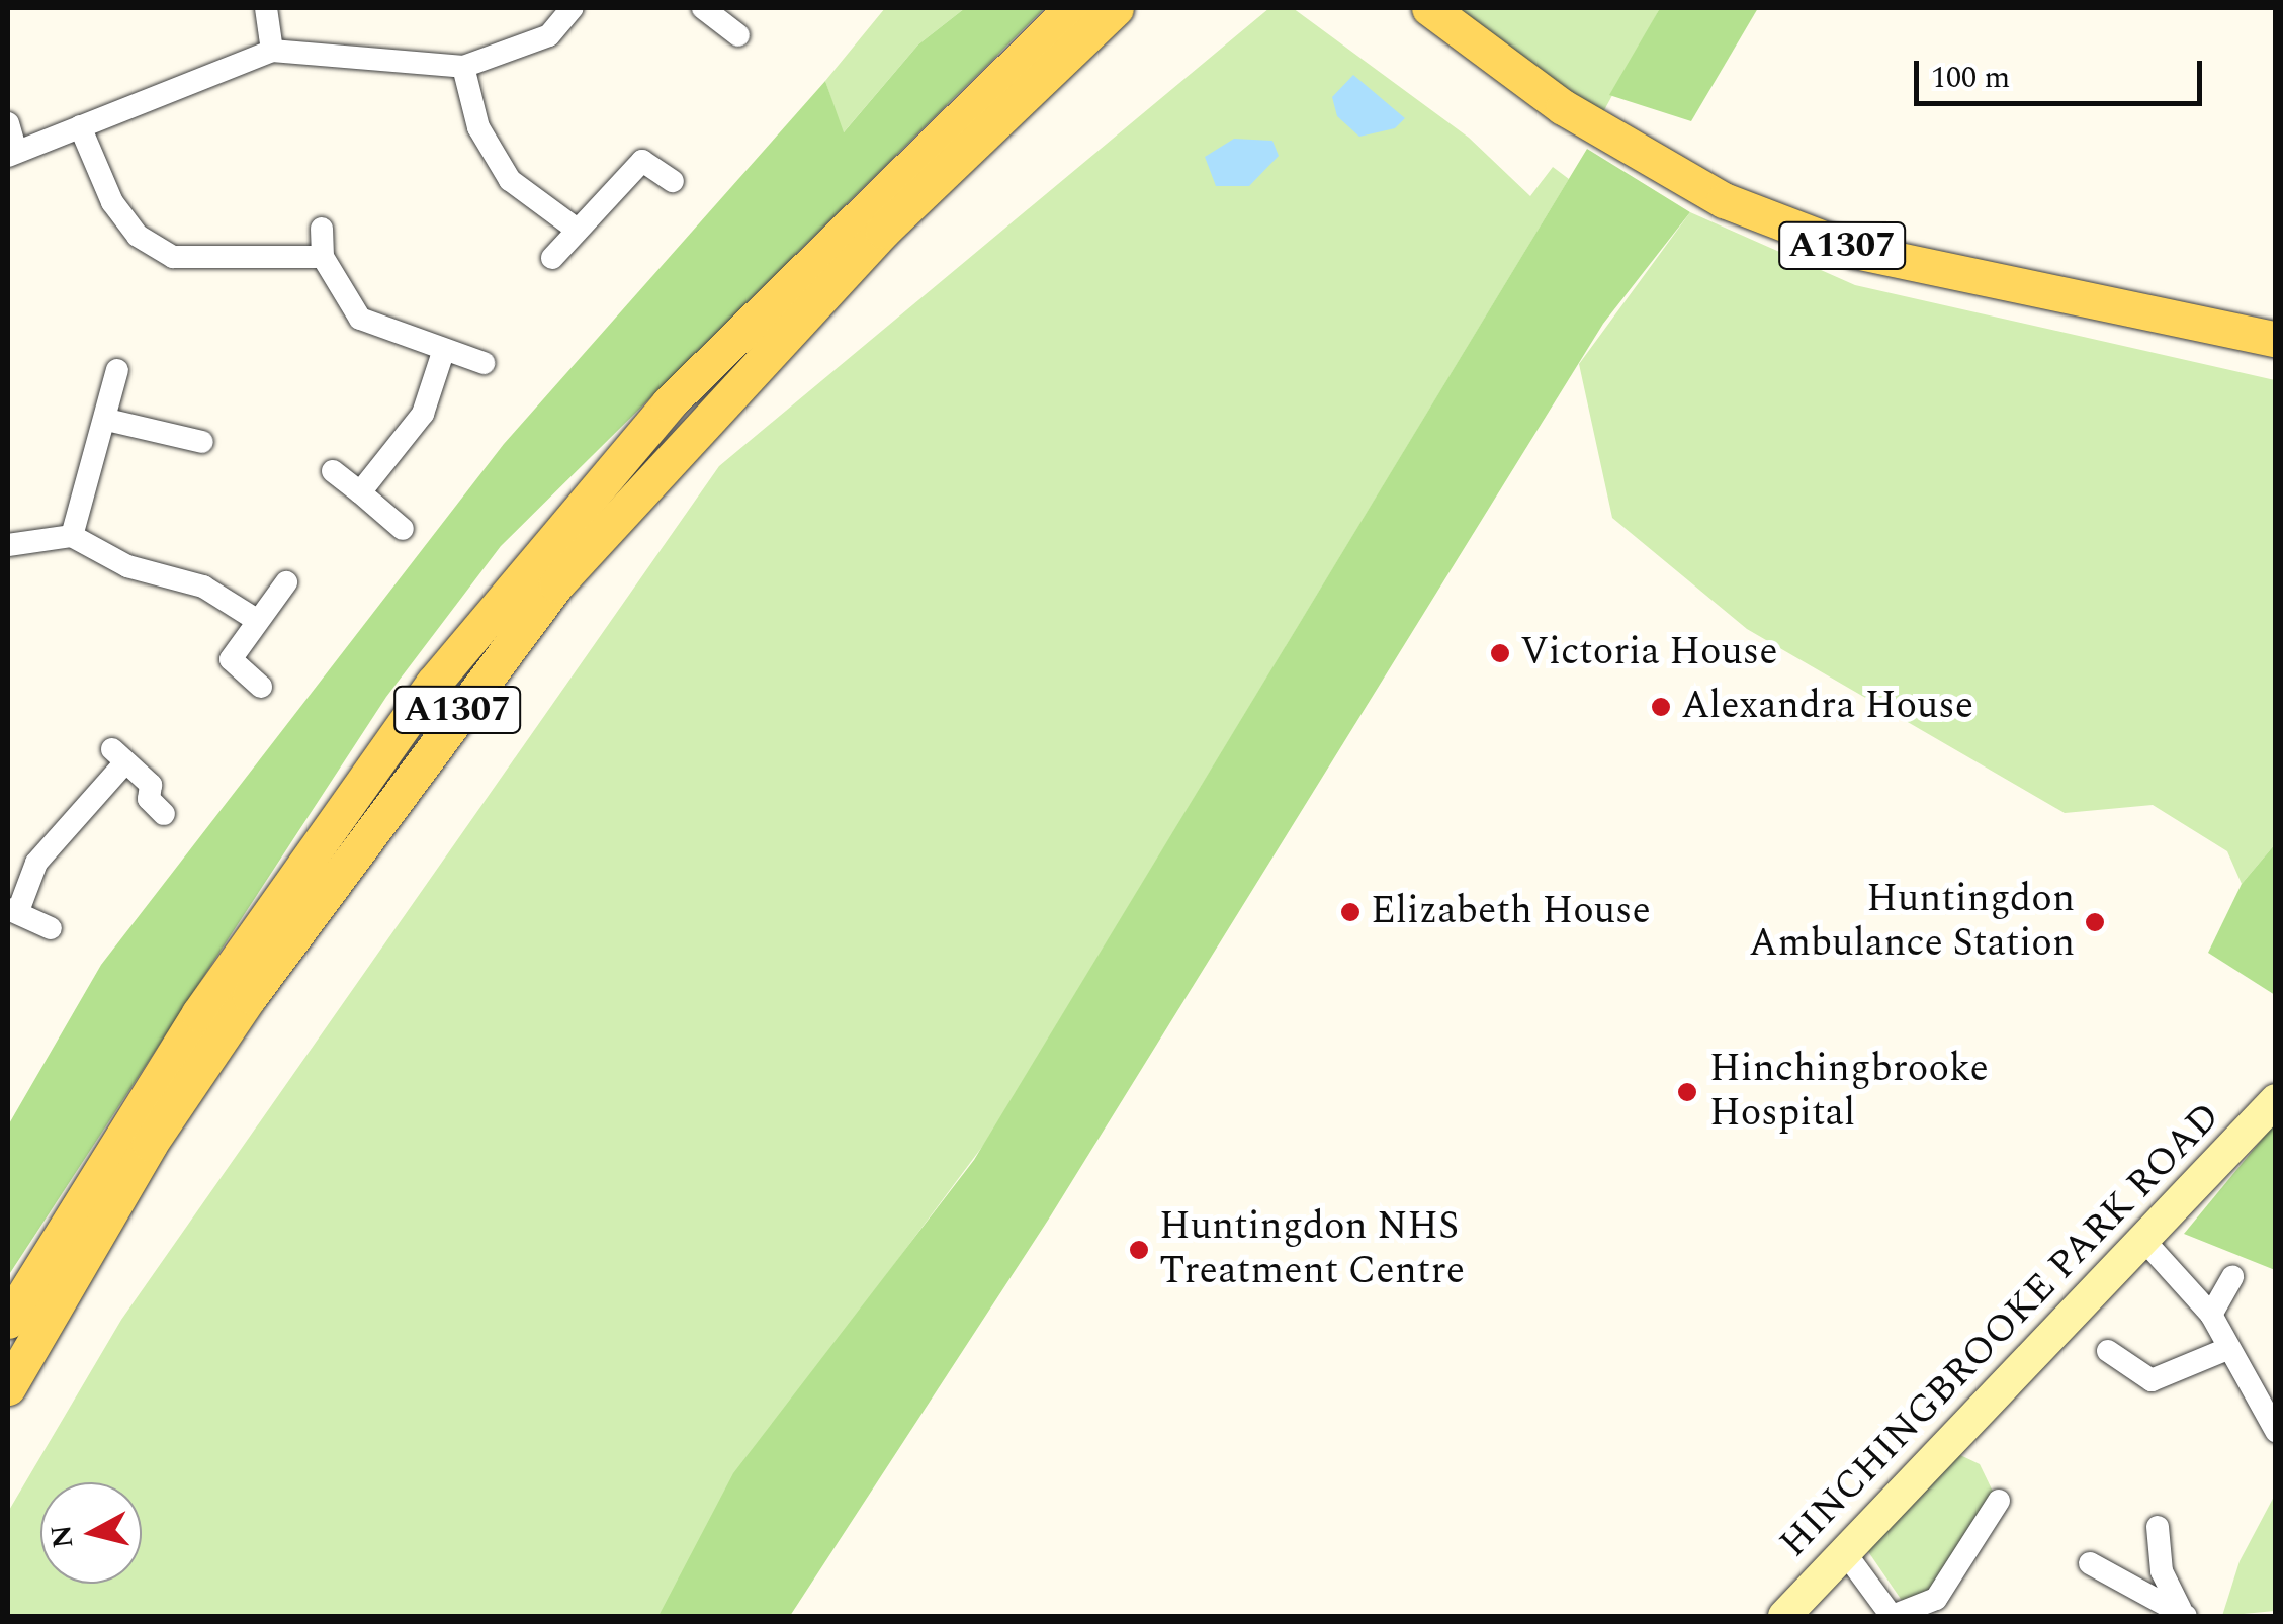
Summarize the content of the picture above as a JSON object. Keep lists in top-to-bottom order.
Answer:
{
  "streets": {
    "main road": ["A1307"],
    "street": ["HINCHINGBROOKE PARK ROAD"]
  },
  "places": [
    "Victoria House",
    "Alexandra House",
    "Elizabeth House",
    "Huntingdon Ambulance Station",
    "Hinchingbrooke Hospital",
    "Huntingdon NHS Treatment Centre"
  ],
  "scale_bar": "100 m",
  "north": "left"
}
